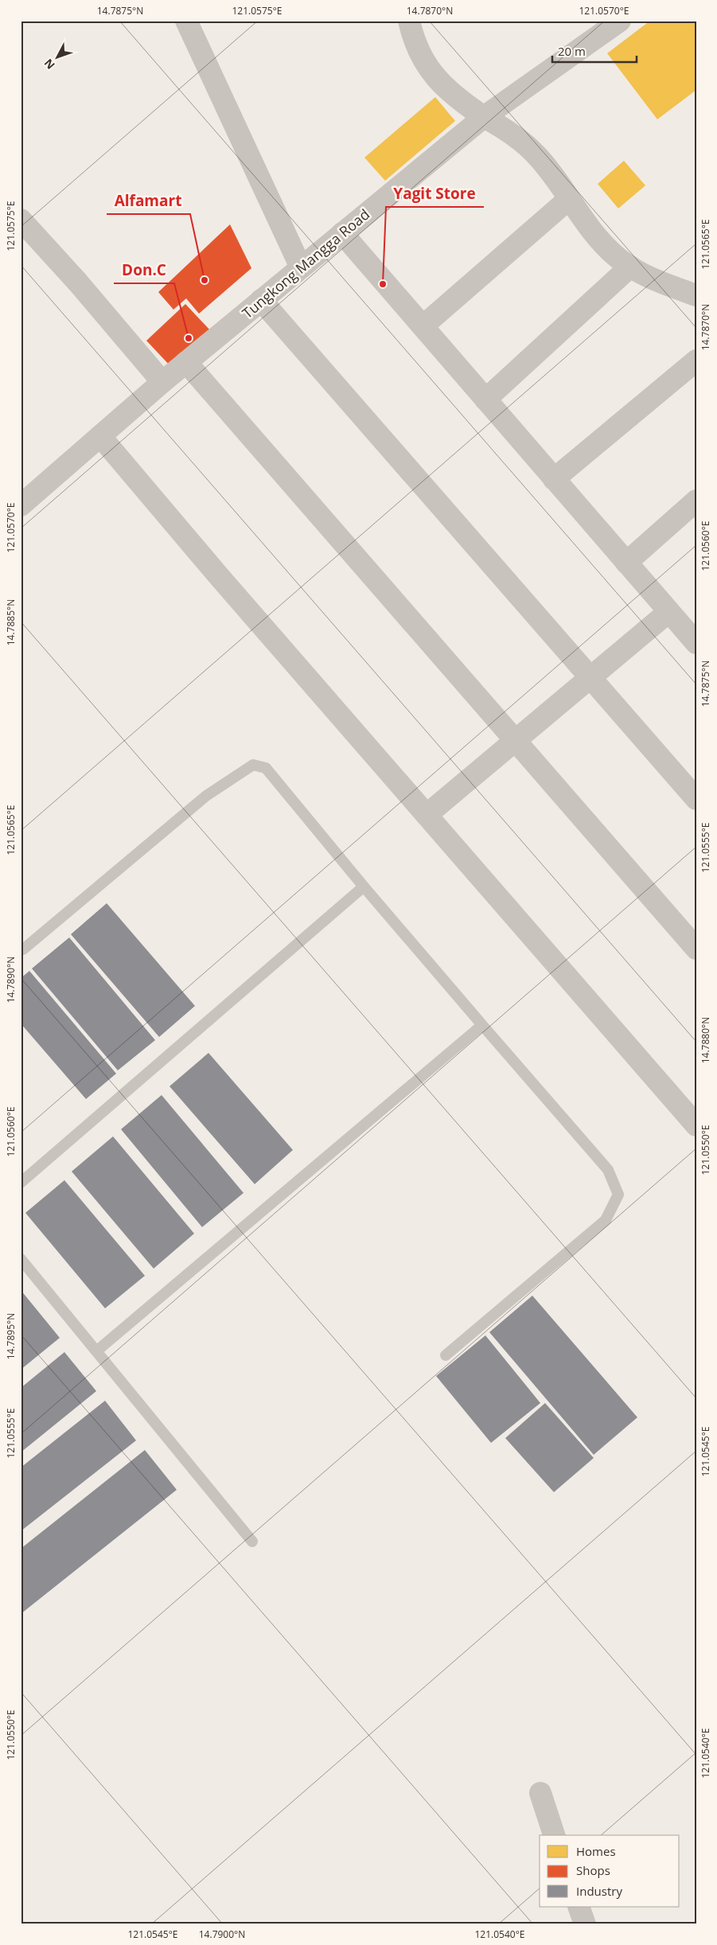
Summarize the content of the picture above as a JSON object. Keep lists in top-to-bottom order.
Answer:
{
  "streets": {
    "street": ["Tungkong Mangga Road"]
  },
  "places": ["Alfamart", "Yagit Store", "Don.C"],
  "legend": ["Homes", "Shops", "Industry"],
  "scale_bar": "20 m",
  "north": "bottom left",
  "coordinates": [
    "14.7875°N",
    "121.0575°E",
    "14.7870°N",
    "121.0570°E",
    "121.0565°E",
    "121.0560°E",
    "14.7885°N",
    "121.0555°E",
    "14.7890°N",
    "14.7880°N",
    "121.0550°E",
    "14.7895°N",
    "121.0545°E",
    "121.0540°E",
    "14.7900°N"
  ]
}
